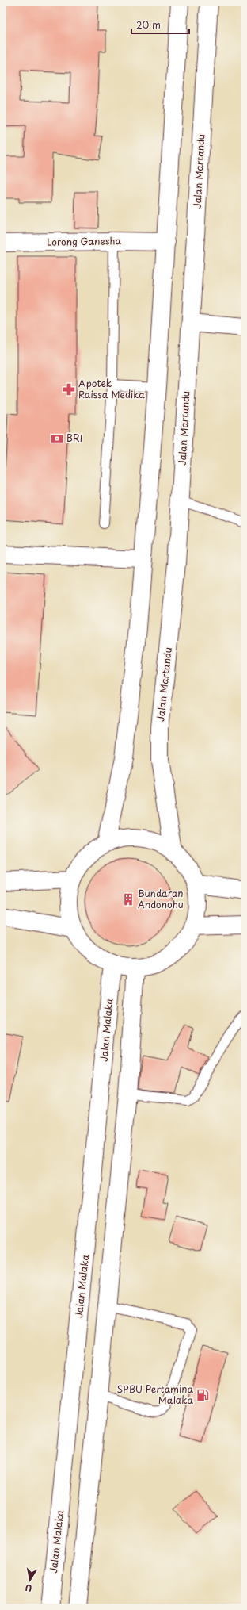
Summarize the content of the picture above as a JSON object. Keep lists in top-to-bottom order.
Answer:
{
  "streets": {
    "main road": ["Jalan Martandu", "Lorong Ganesha", "Jalan Malaka"]
  },
  "places": {
    "pharmacy": ["Apotek Raissa Medika"],
    "bank": ["BRI"],
    "building": ["Bundaran Andonohu"],
    "fuel station": ["SPBU Pertamina Malaka"]
  },
  "scale_bar": "20 m",
  "north": "bottom"
}
